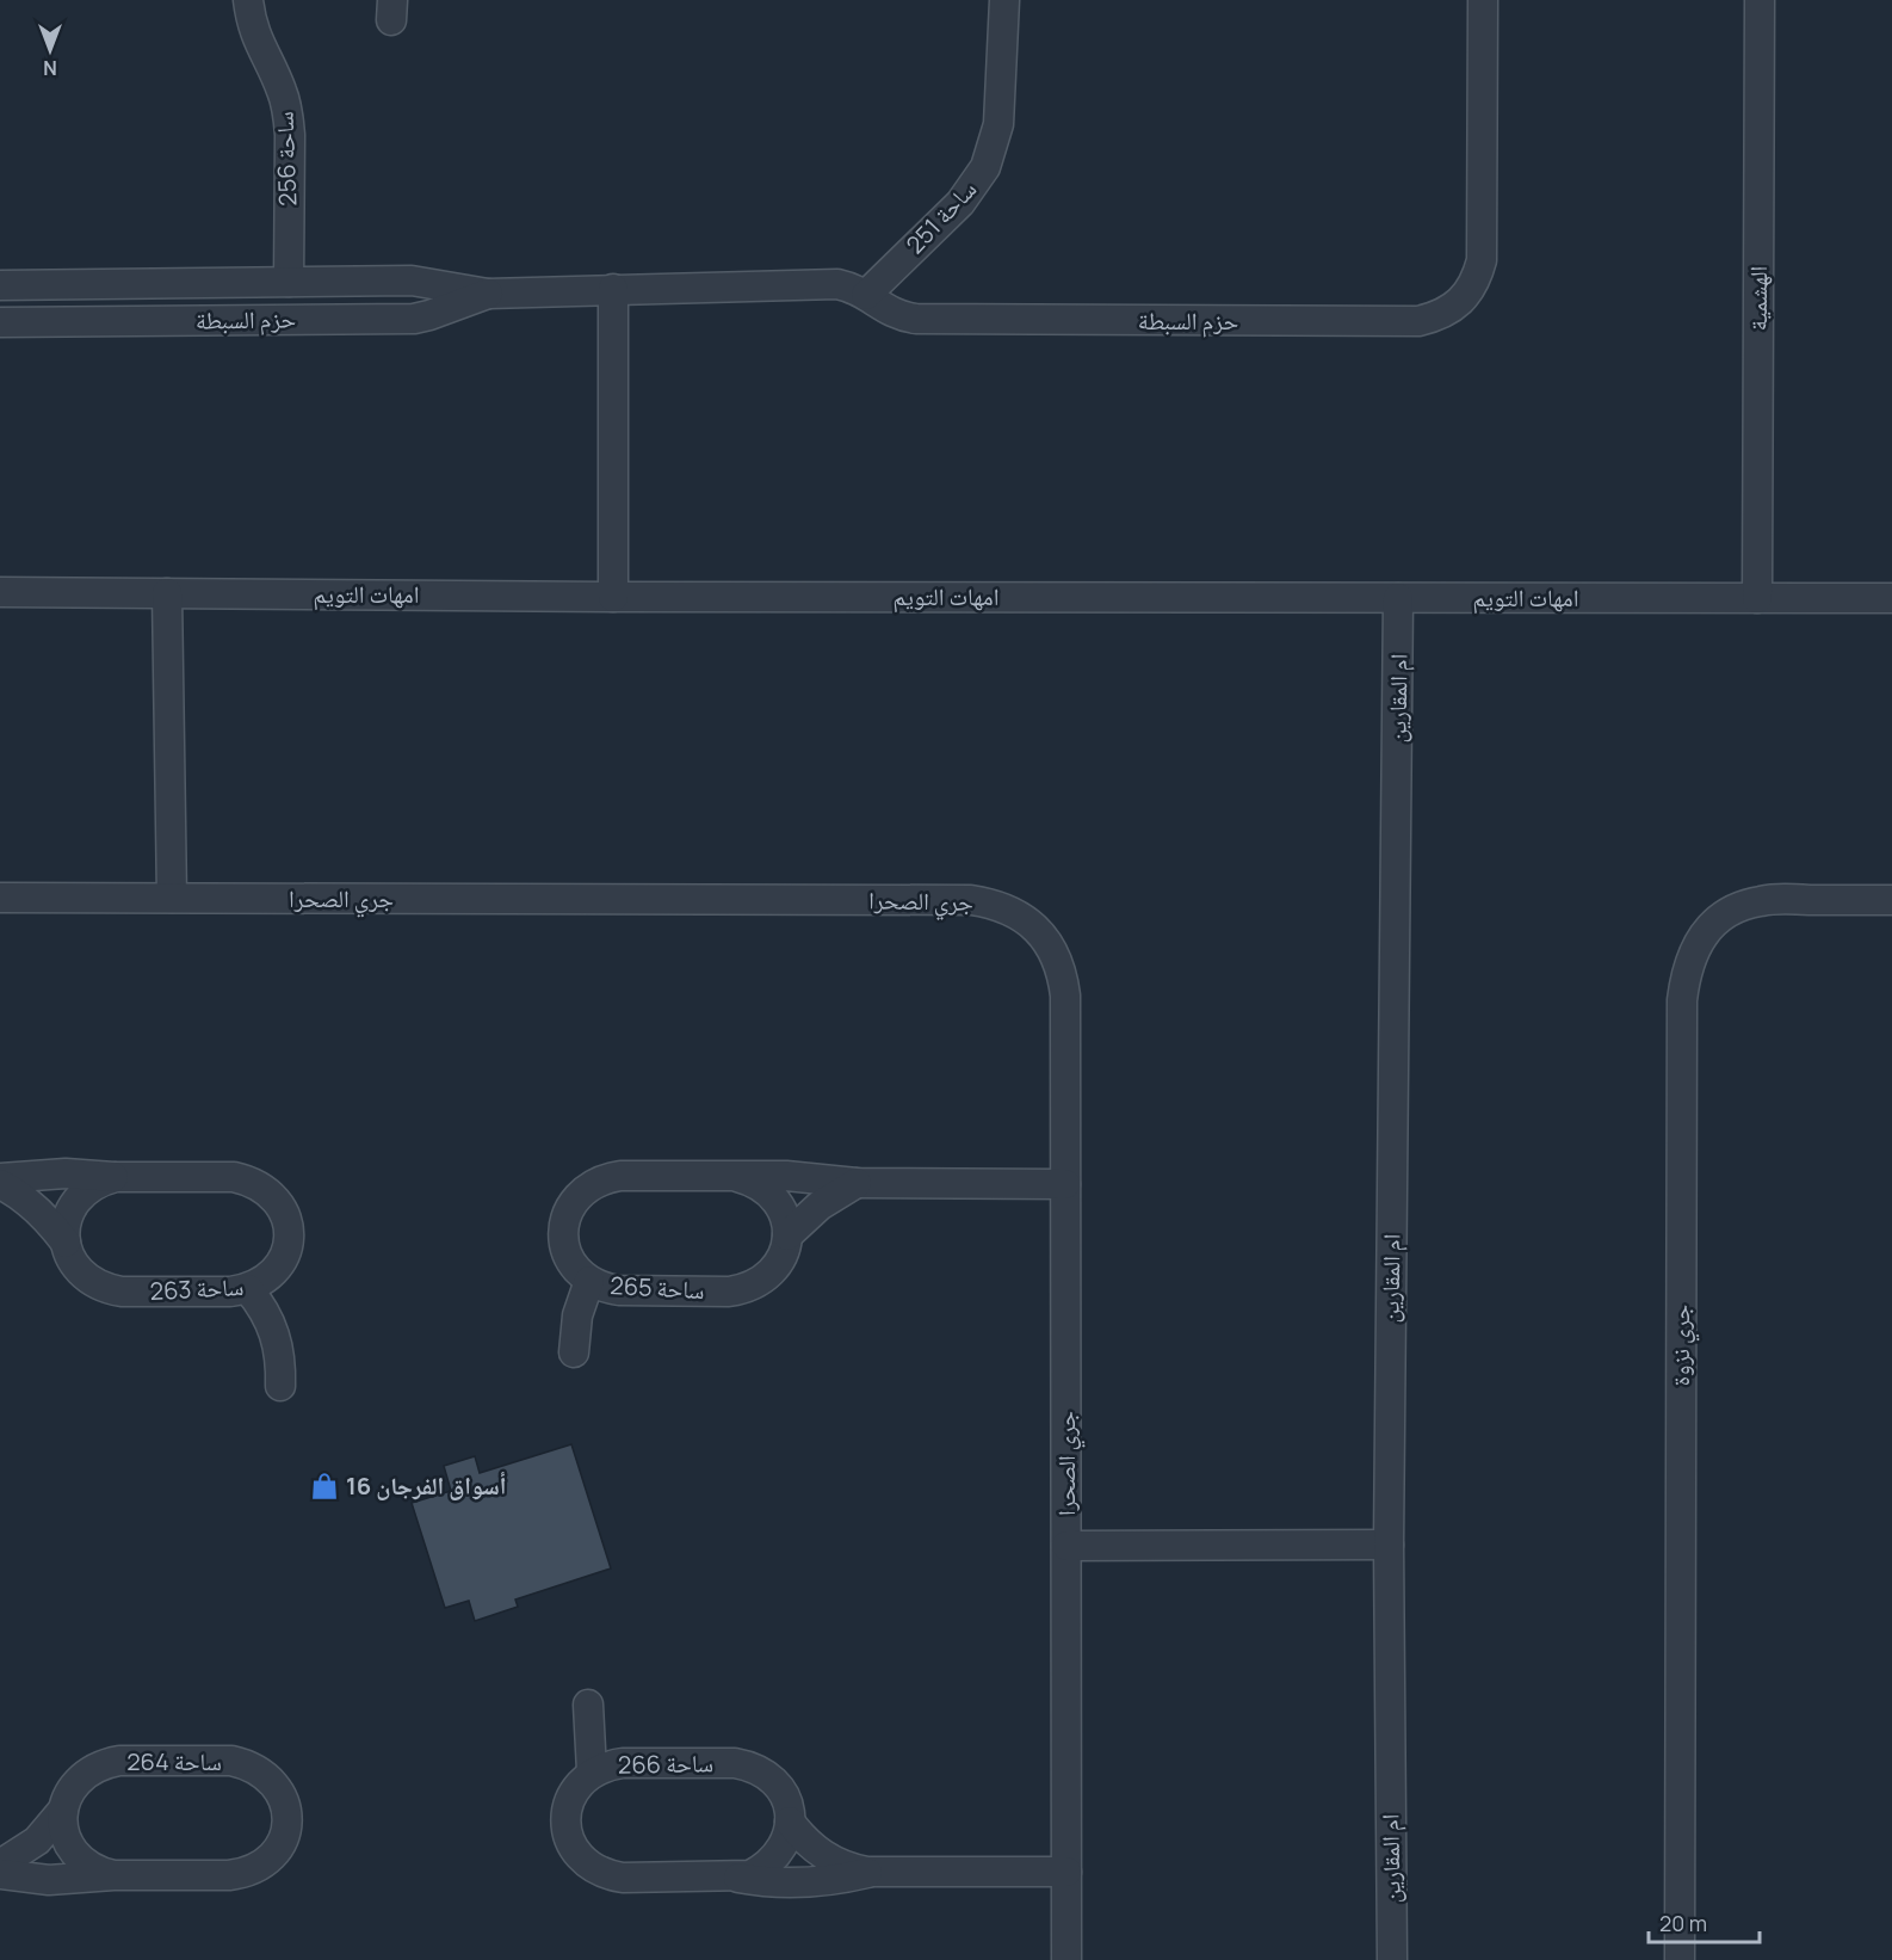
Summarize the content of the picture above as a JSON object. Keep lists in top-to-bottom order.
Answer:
{
  "streets": {
    "street": [
      "ساحة 256",
      "ساحة 251",
      "الهشمية",
      "حزم السبطة",
      "امهات التويم",
      "ام المقارين",
      "جري الصحرا",
      "ساحة 265",
      "ساحة 263",
      "جري نزوة",
      "ساحة 264",
      "ساحة 266"
    ]
  },
  "crossings": [
    ["ساحة 256", "حزم السبطة"],
    ["ساحة 251", "حزم السبطة"],
    ["الهشمية", "امهات التويم"],
    ["امهات التويم", "ام المقارين"],
    ["ام المقارين", "جري الصحرا"],
    ["جري الصحرا", "ساحة 265"],
    ["جري الصحرا", "ساحة 266"]
  ],
  "places": {
    "shop": ["أسواق الفرجان 16"]
  },
  "scale_bar": "20 m",
  "north": "bottom"
}
